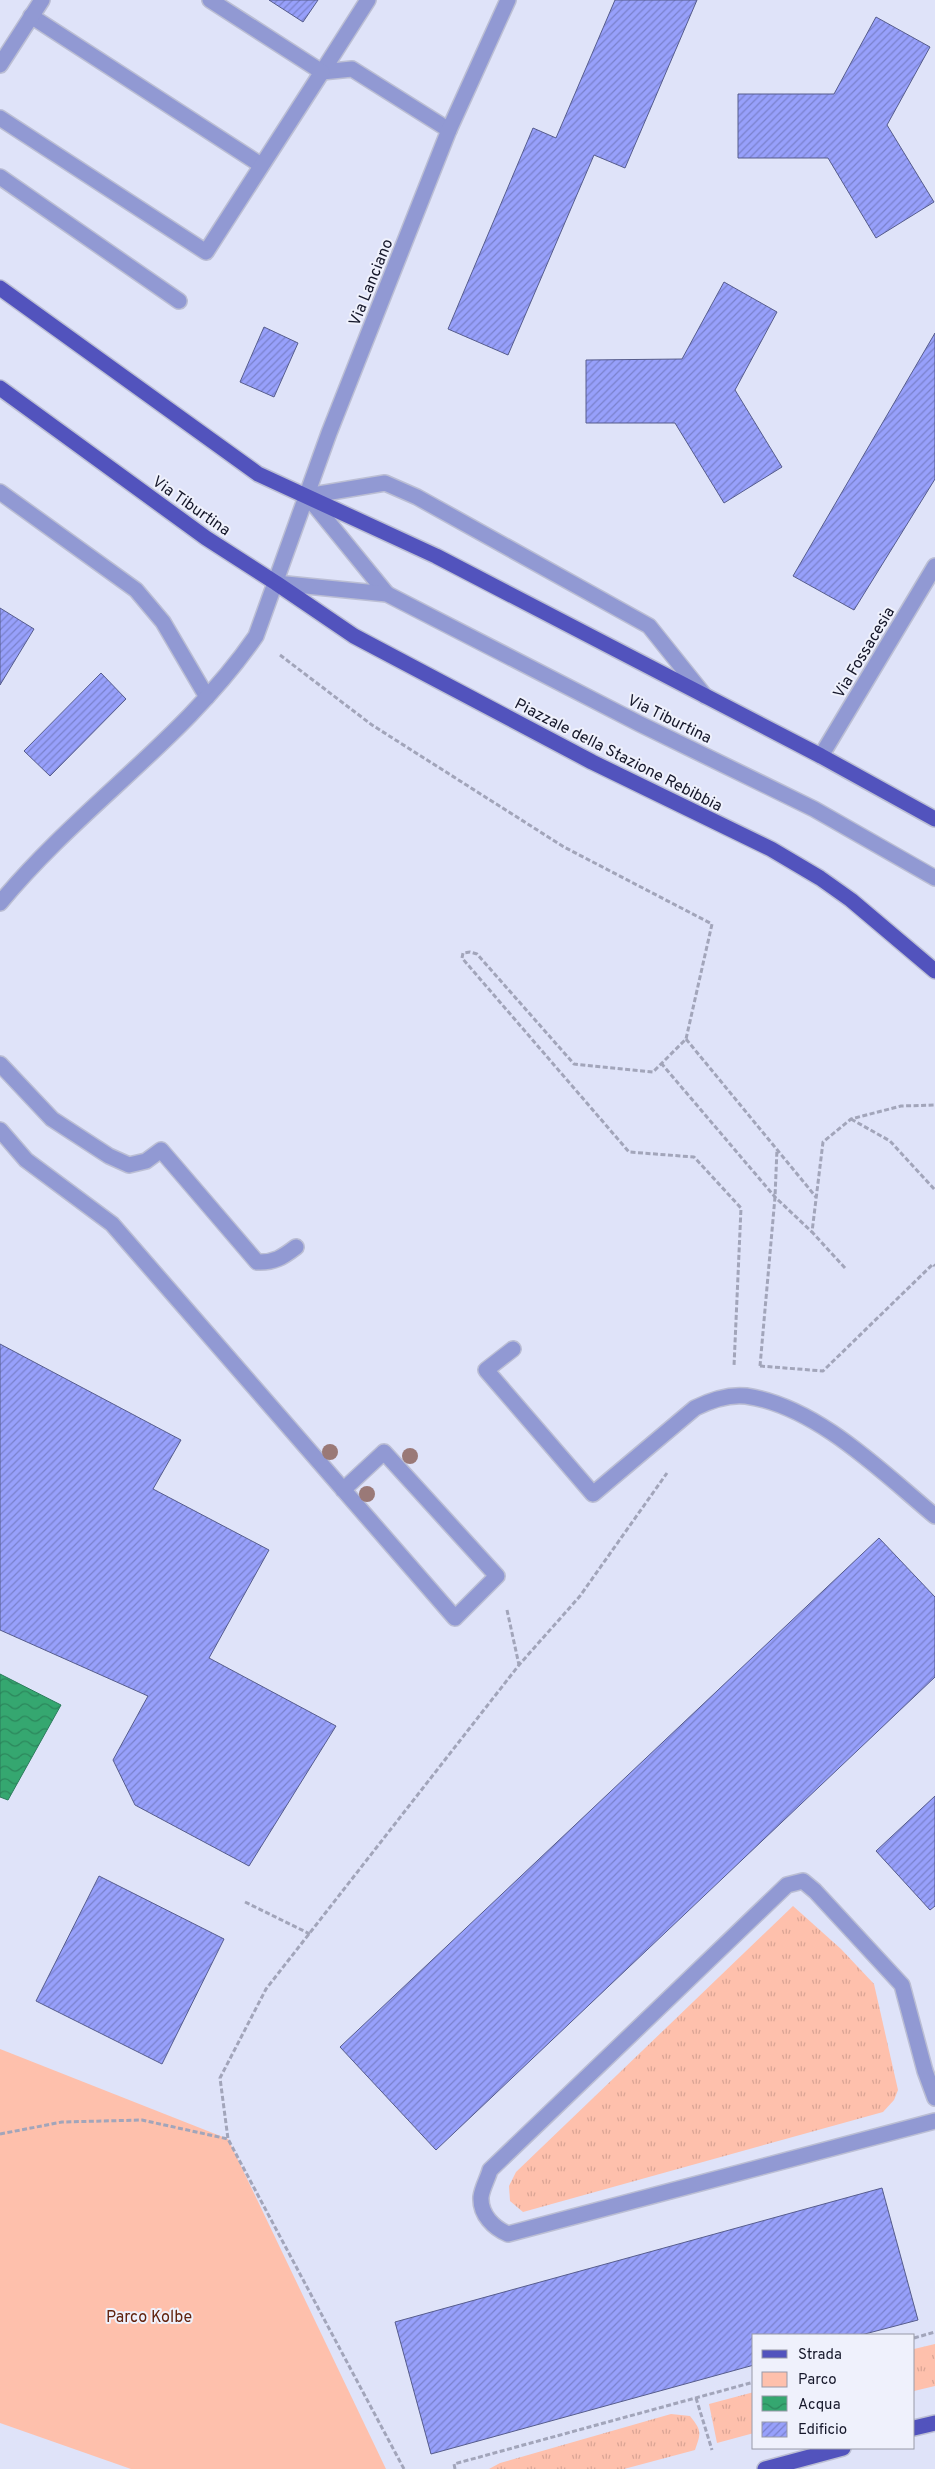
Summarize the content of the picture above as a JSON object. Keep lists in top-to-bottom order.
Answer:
{
  "streets": {
    "main road": ["Via Tiburtina", "Piazzale della Stazione Rebibbia"],
    "street": ["Via Lanciano", "Via Fossacesia"]
  },
  "crossings": [
    ["Via Lanciano", "Via Tiburtina"],
    ["Via Lanciano", "Piazzale della Stazione Rebibbia"],
    ["Via Tiburtina", "Via Fossacesia"],
    ["Via Tiburtina", "Piazzale della Stazione Rebibbia"]
  ],
  "parks": ["Parco Kolbe"],
  "legend": [
    "Strada",
    "Parco",
    "Acqua",
    "Edificio"
  ]
}
